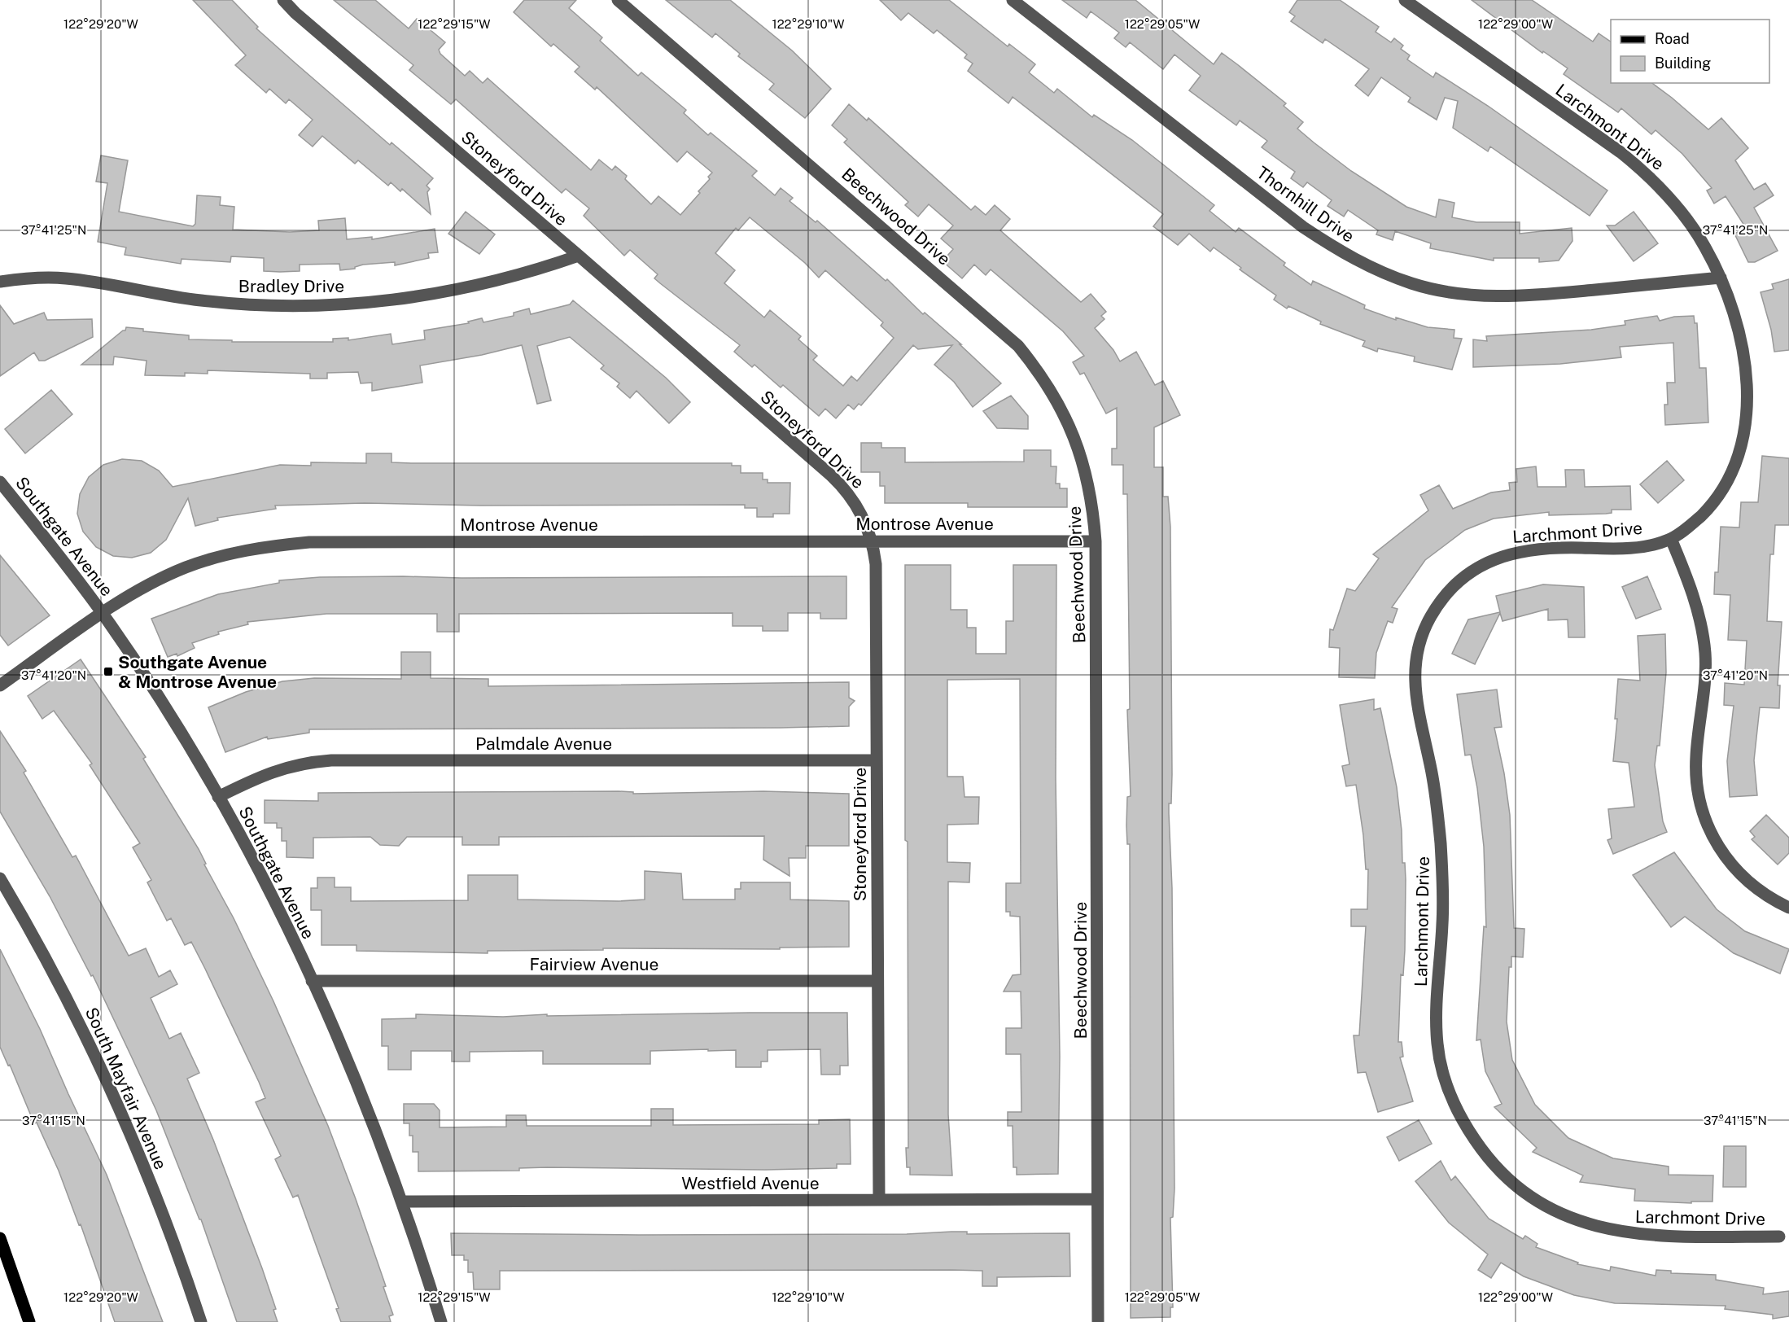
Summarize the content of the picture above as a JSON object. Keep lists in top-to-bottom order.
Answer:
{
  "streets": {
    "street": [
      "Larchmont Drive",
      "Stoneyford Drive",
      "Thornhill Drive",
      "Beechwood Drive",
      "Bradley Drive",
      "Montrose Avenue",
      "Southgate Avenue",
      "Palmdale Avenue",
      "Fairview Avenue",
      "South Mayfair Avenue",
      "Westfield Avenue"
    ]
  },
  "crossings": [
    ["Larchmont Drive", "Thornhill Drive"],
    ["Stoneyford Drive", "Bradley Drive"],
    ["Stoneyford Drive", "Montrose Avenue"],
    ["Stoneyford Drive", "Palmdale Avenue"],
    ["Stoneyford Drive", "Fairview Avenue"],
    ["Stoneyford Drive", "Westfield Avenue"],
    ["Beechwood Drive", "Montrose Avenue"],
    ["Beechwood Drive", "Westfield Avenue"],
    ["Montrose Avenue", "Southgate Avenue"],
    ["Southgate Avenue", "Palmdale Avenue"],
    ["Southgate Avenue", "Fairview Avenue"],
    ["Southgate Avenue", "Westfield Avenue"]
  ],
  "places": {
    "transit": ["Southgate Avenue & Montrose Avenue"]
  },
  "legend": ["Road", "Building"],
  "coordinates": [
    "122°29'20\"W",
    "122°29'15\"W",
    "122°29'10\"W",
    "122°29'05\"W",
    "122°29'00\"W",
    "37°41'25\"N",
    "37°41'20\"N",
    "37°41'15\"N"
  ]
}
